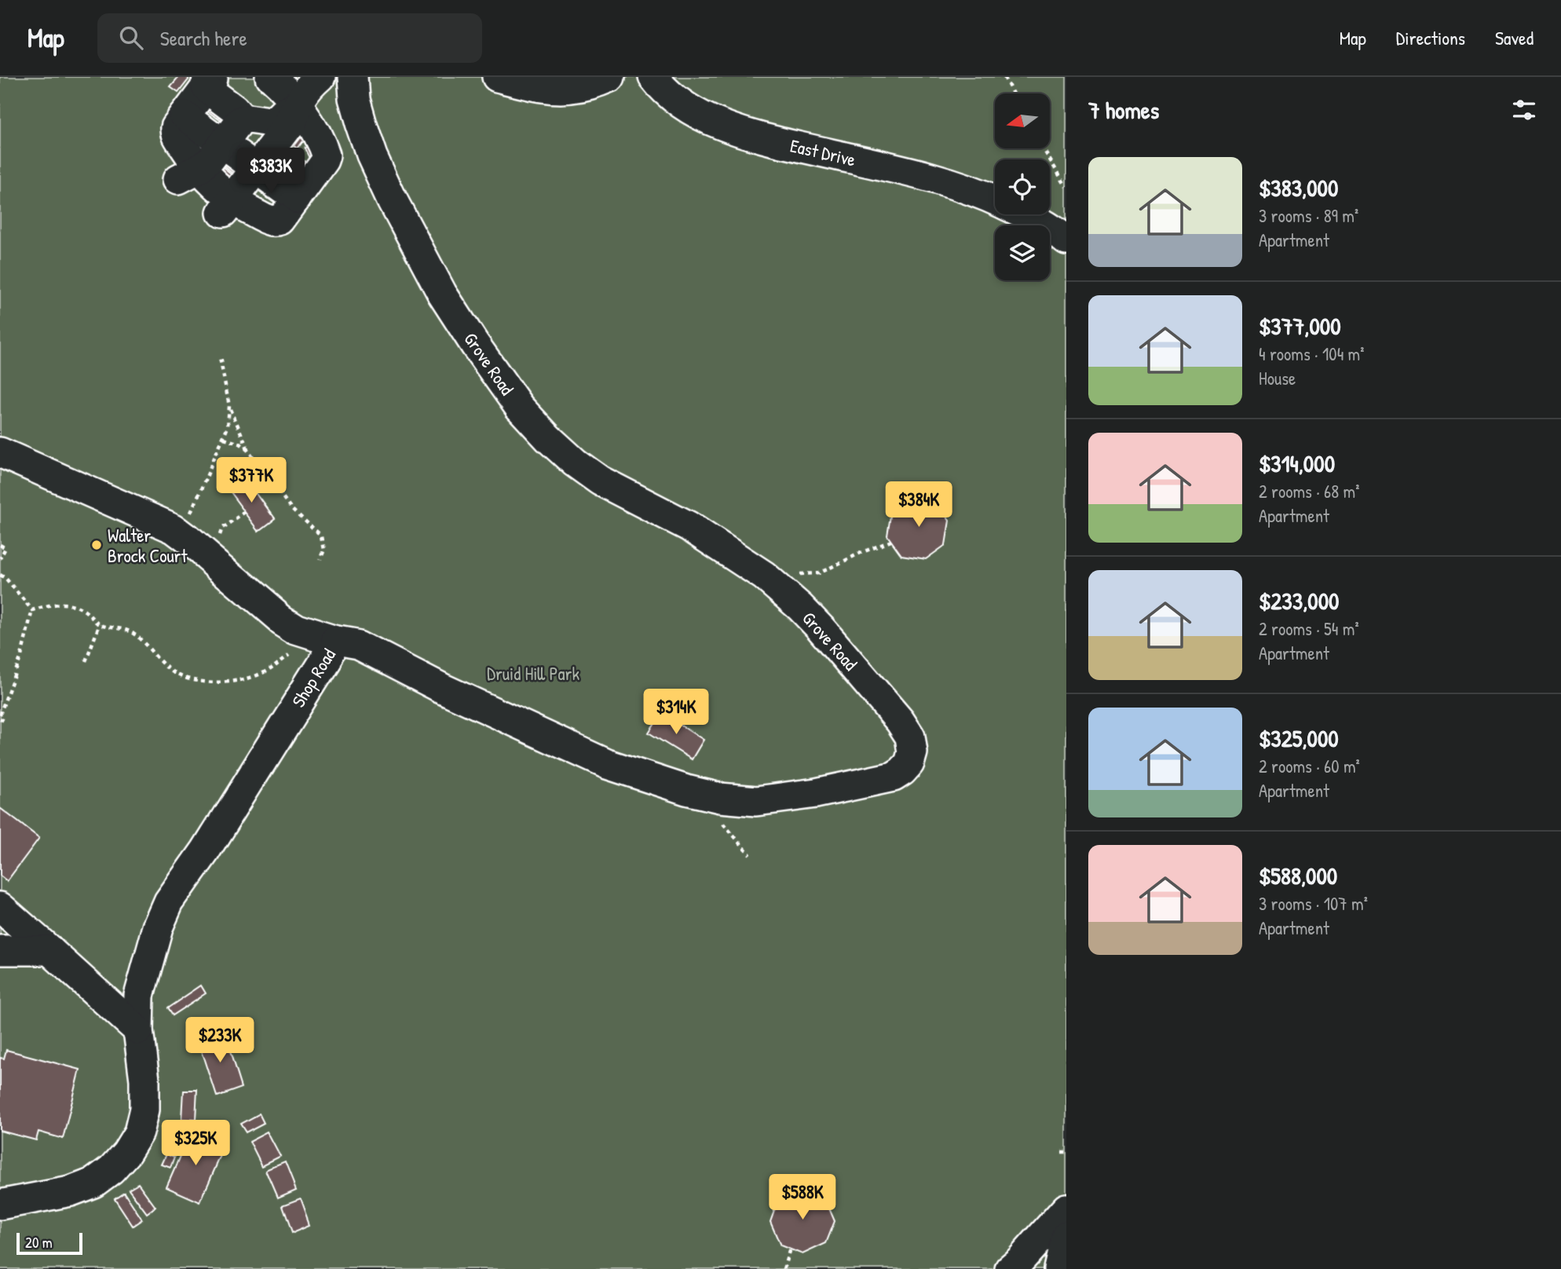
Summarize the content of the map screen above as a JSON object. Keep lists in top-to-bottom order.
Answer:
{
  "streets": {
    "street": ["East Drive", "Grove Road", "Shop Road"]
  },
  "crossings": [
    ["Grove Road", "Shop Road"]
  ],
  "parks": ["Druid Hill Park"],
  "places": ["Walter Brock Court"],
  "scale_bar": "20 m",
  "north": "left",
  "page": {
    "header": "Map",
    "search": "Search here",
    "nav": ["Map", "Directions", "Saved"],
    "heading": "7 homes",
    "list": [
      {
        "name": "$383,000",
        "note": "3 rooms · 89 m² · Apartment"
      },
      {
        "name": "$377,000",
        "note": "4 rooms · 104 m² · House"
      },
      {
        "name": "$314,000",
        "note": "2 rooms · 68 m² · Apartment"
      },
      {
        "name": "$233,000",
        "note": "2 rooms · 54 m² · Apartment"
      },
      {
        "name": "$325,000",
        "note": "2 rooms · 60 m² · Apartment"
      },
      {
        "name": "$588,000",
        "note": "3 rooms · 107 m² · Apartment"
      }
    ],
    "price": [
      "$383K",
      "$377K",
      "$384K",
      "$314K",
      "$233K",
      "$325K",
      "$588K"
    ],
    "scale": "20 m"
  }
}
